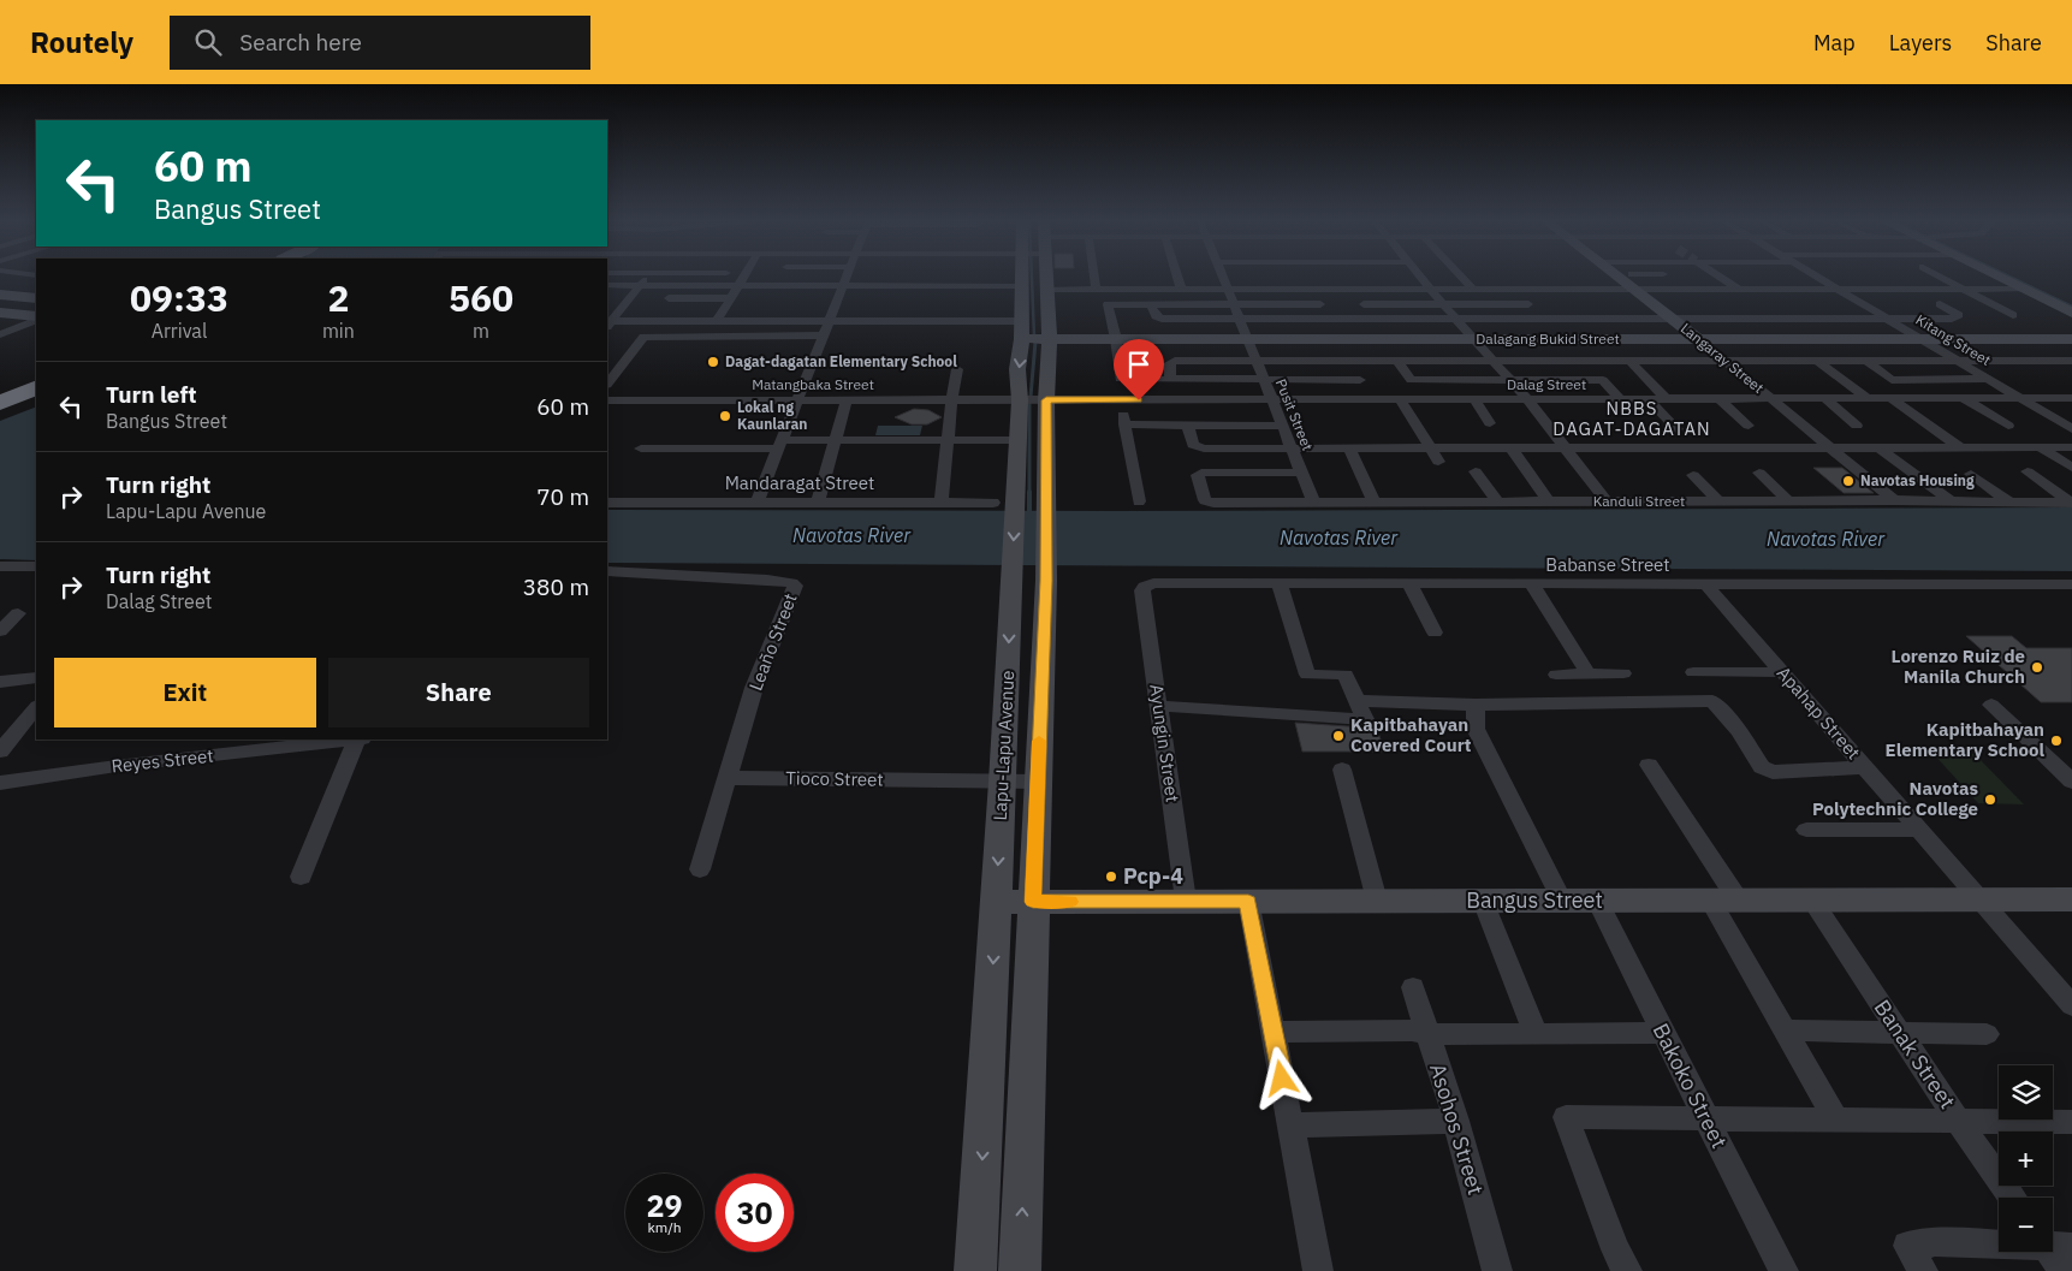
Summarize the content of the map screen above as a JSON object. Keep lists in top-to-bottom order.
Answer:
{
  "streets": {
    "main road": [
      "Dalagang Bukid Street",
      "Langaray Street",
      "Lapu-Lapu Avenue",
      "Bangus Street"
    ],
    "street": [
      "Kitang Street",
      "Matangbaka Street",
      "Dalag Street",
      "Pusit Street",
      "Mandaragat Street",
      "Kanduli Street",
      "Babanse Street",
      "Leaño Street",
      "Apahap Street",
      "Ayungin Street",
      "Reyes Street",
      "Tioco Street",
      "Banak Street",
      "Bakoko Street",
      "Asohos Street"
    ]
  },
  "crossings": [
    ["Dalagang Bukid Street", "Kitang Street"],
    ["Dalagang Bukid Street", "Langaray Street"],
    ["Dalagang Bukid Street", "Pusit Street"],
    ["Dalagang Bukid Street", "Lapu-Lapu Avenue"],
    ["Kitang Street", "Dalag Street"],
    ["Langaray Street", "Dalag Street"],
    ["Langaray Street", "Kanduli Street"],
    ["Matangbaka Street", "Dalag Street"],
    ["Matangbaka Street", "Lapu-Lapu Avenue"],
    ["Dalag Street", "Pusit Street"],
    ["Dalag Street", "Lapu-Lapu Avenue"],
    ["Pusit Street", "Kanduli Street"],
    ["Babanse Street", "Apahap Street"],
    ["Babanse Street", "Ayungin Street"],
    ["Leaño Street", "Tioco Street"],
    ["Apahap Street", "Bangus Street"],
    ["Ayungin Street", "Bangus Street"],
    ["Lapu-Lapu Avenue", "Tioco Street"],
    ["Lapu-Lapu Avenue", "Bangus Street"],
    ["Bangus Street", "Banak Street"],
    ["Bangus Street", "Bakoko Street"]
  ],
  "districts": ["NBBS DAGAT-DAGATAN"],
  "water": ["Navotas River"],
  "places": [
    "Dagat-dagatan Elementary School",
    "Lokal ng Kaunlaran",
    "Navotas Housing",
    "Lorenzo Ruiz de Manila Church",
    "Kapitbahayan Covered Court",
    "Kapitbahayan Elementary School",
    "Navotas Polytechnic College",
    "Pcp-4"
  ],
  "page": {
    "header": "Routely",
    "search": "Search here",
    "nav": ["Map", "Layers", "Share"],
    "turn": ["60 m", "Bangus Street"],
    "eta": [
      "09:33",
      "Arrival",
      "2",
      "min",
      "560",
      "m"
    ],
    "list": [
      {
        "name": "Turn left",
        "note": "Bangus Street",
        "value": "60 m"
      },
      {
        "name": "Turn right",
        "note": "Lapu-Lapu Avenue",
        "value": "70 m"
      },
      {
        "name": "Turn right",
        "note": "Dalag Street",
        "value": "380 m"
      }
    ],
    "buttons": ["Exit", "Share"],
    "map_buttons": ["+", "−"],
    "speed": "29 km/h",
    "limit": "30"
  }
}
